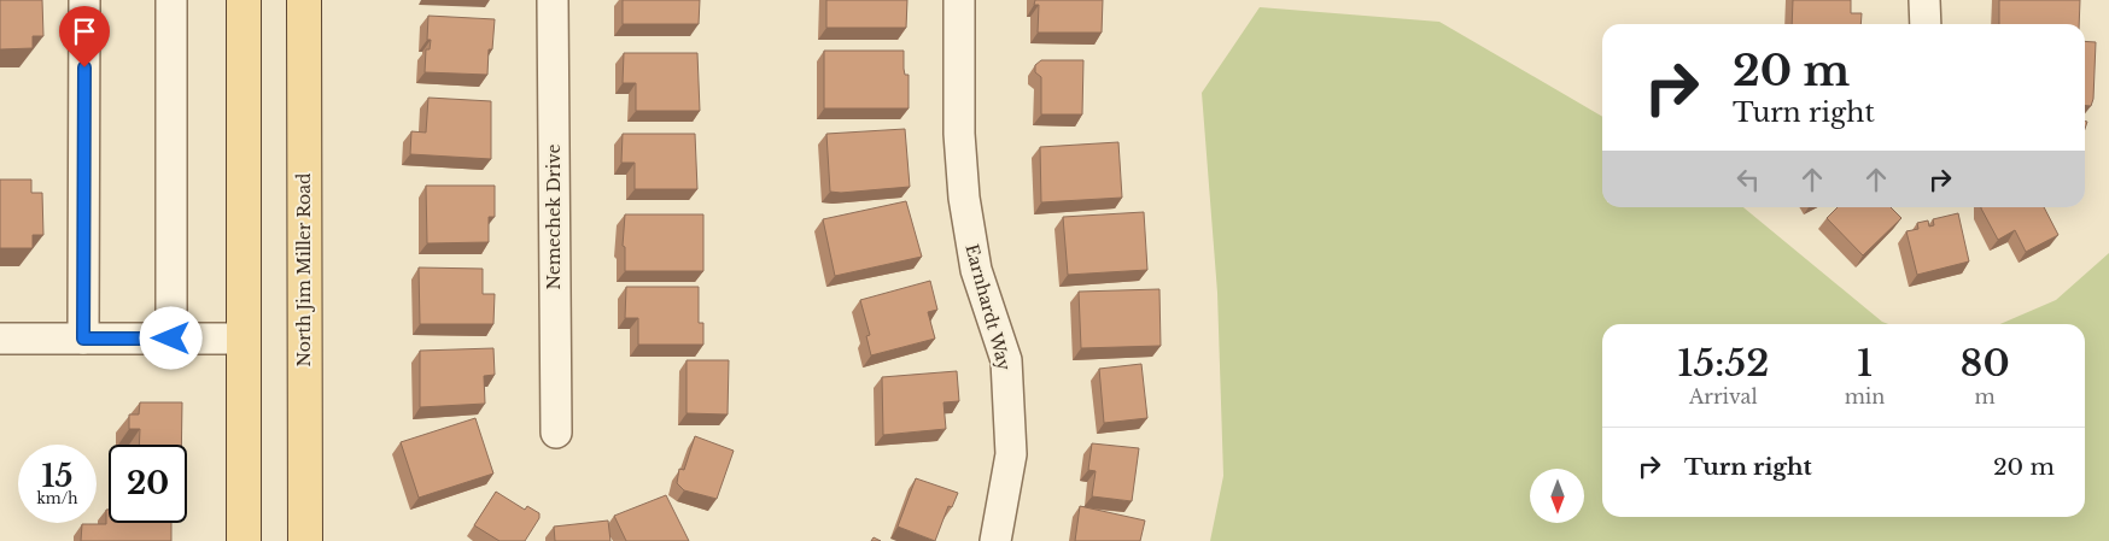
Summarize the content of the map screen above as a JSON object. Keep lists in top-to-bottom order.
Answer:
{
  "streets": {
    "main road": ["North Jim Miller Road"],
    "street": ["Nemechek Drive", "Earnhardt Way"]
  },
  "north": "bottom",
  "page": {
    "turn": ["20 m", "Turn right"],
    "eta": [
      "15:52",
      "Arrival",
      "1",
      "min",
      "80",
      "m"
    ],
    "list": [
      {
        "name": "Turn right",
        "value": "20 m"
      }
    ],
    "speed": "15 km/h",
    "limit": "20"
  }
}
